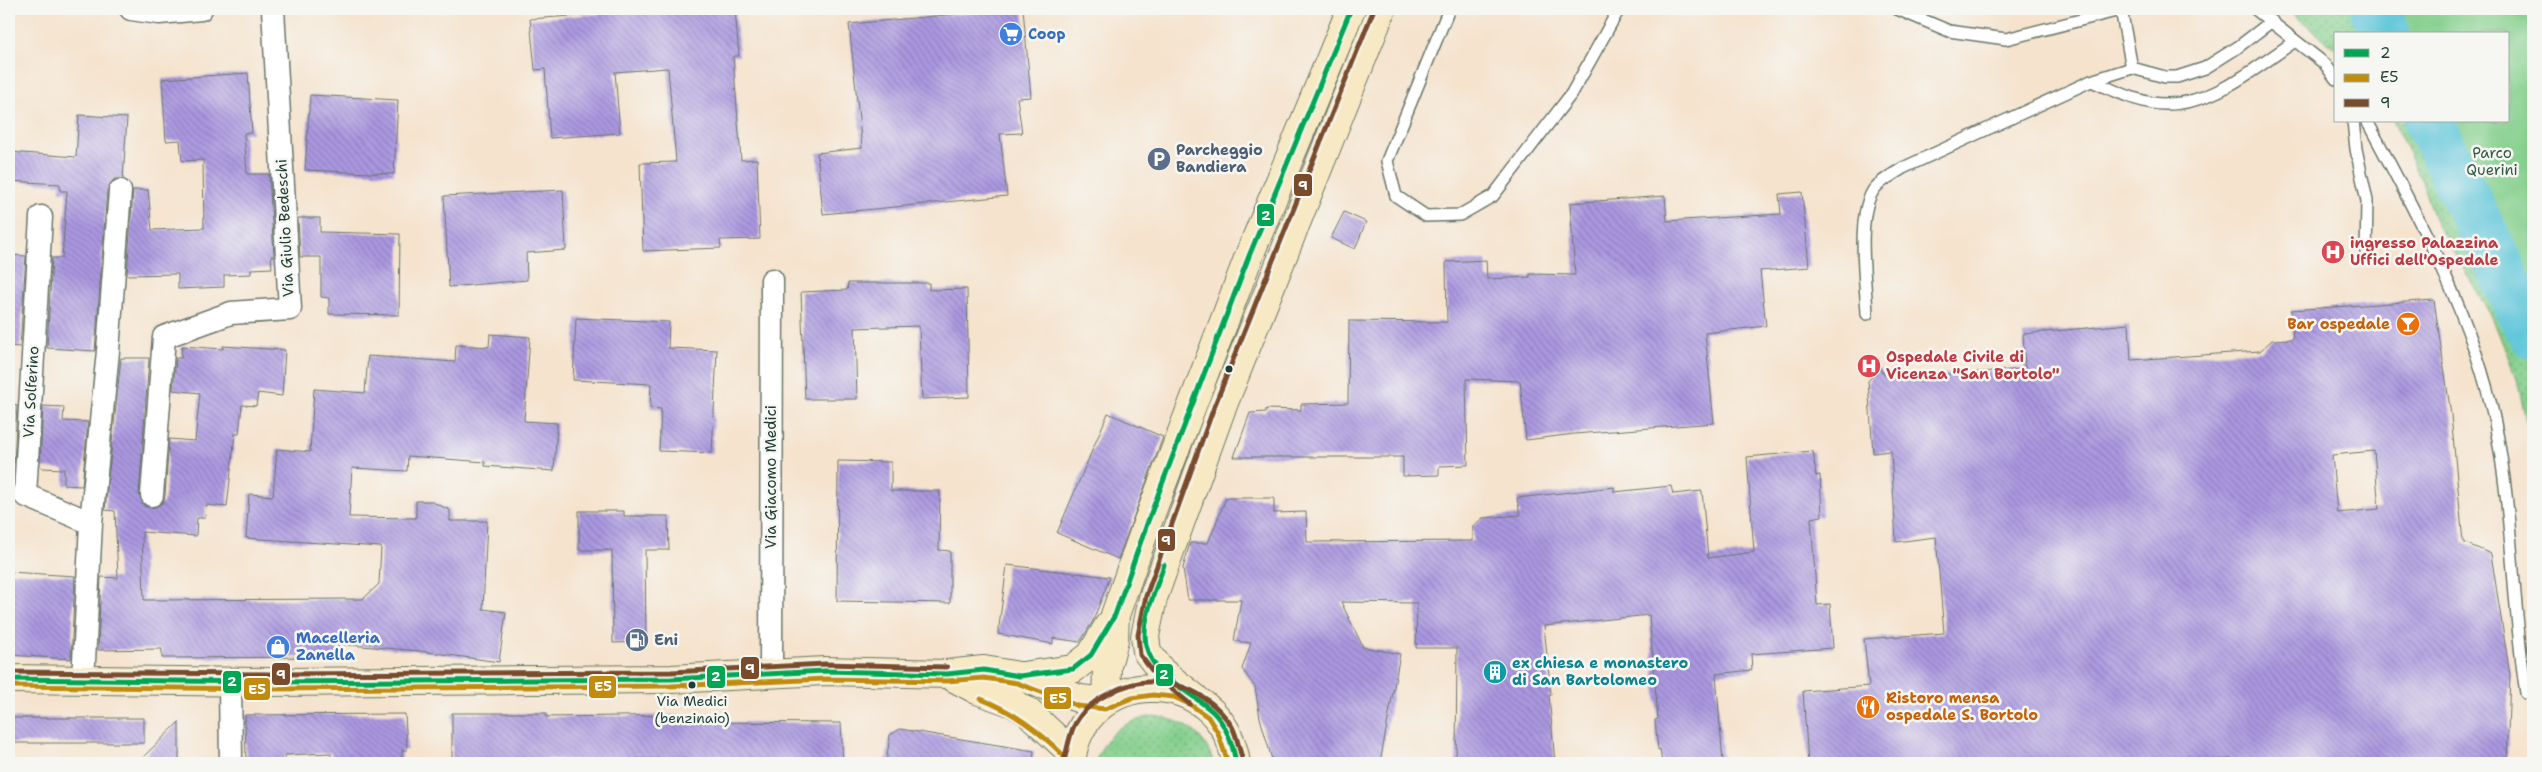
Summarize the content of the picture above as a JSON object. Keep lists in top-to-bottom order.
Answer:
{
  "streets": {
    "street": ["Via Giulio Bedeschi", "Via Solferino", "Via Giacomo Medici"]
  },
  "parks": ["Parco Querini"],
  "places": {
    "supermarket": ["Coop"],
    "parking": ["Parcheggio Bandiera"],
    "hospital": ["ingresso Palazzina Uffici dell'Ospedale", "Ospedale Civile di Vicenza \"San Bortolo\""],
    "bar": ["Bar ospedale"],
    "fuel station": ["Eni"],
    "shop": ["Macelleria Zanella"],
    "building": ["ex chiesa e monastero di San Bartolomeo"],
    "other": ["Via Medici (benzinaio)"],
    "restaurant": ["Ristoro mensa ospedale S. Bortolo"]
  },
  "lines": ["transit line 2", "transit line 9", "transit line E5"],
  "legend": ["2", "E5", "9"]
}
